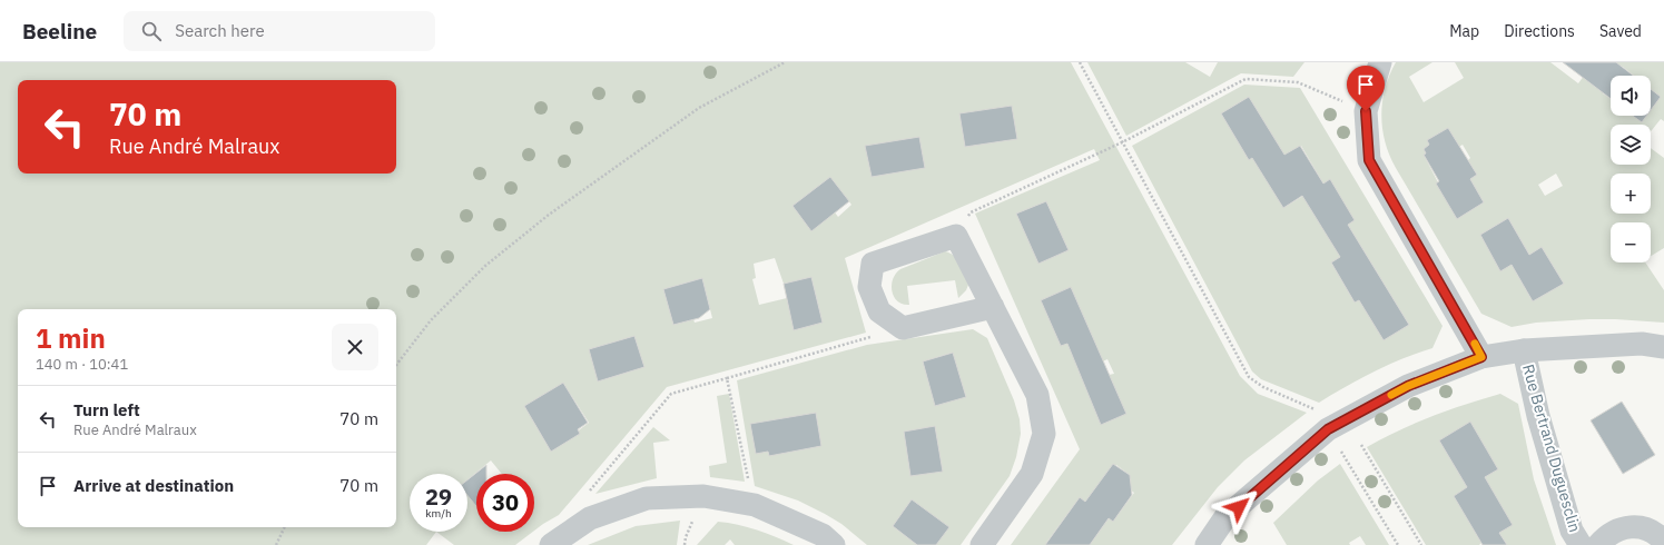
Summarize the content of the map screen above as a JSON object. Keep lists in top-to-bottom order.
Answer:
{
  "streets": {
    "street": ["Rue Bertrand Duguesclin"]
  },
  "page": {
    "header": "Beeline",
    "search": "Search here",
    "nav": ["Map", "Directions", "Saved"],
    "map_buttons": ["+", "−"],
    "turn": ["70 m", "Rue André Malraux"],
    "heading": ["1 min", "140 m · 10:41"],
    "list": [
      {
        "name": "Turn left",
        "note": "Rue André Malraux",
        "value": "70 m"
      },
      {
        "name": "Arrive at destination",
        "value": "70 m"
      }
    ],
    "speed": "29 km/h",
    "limit": "30"
  }
}
